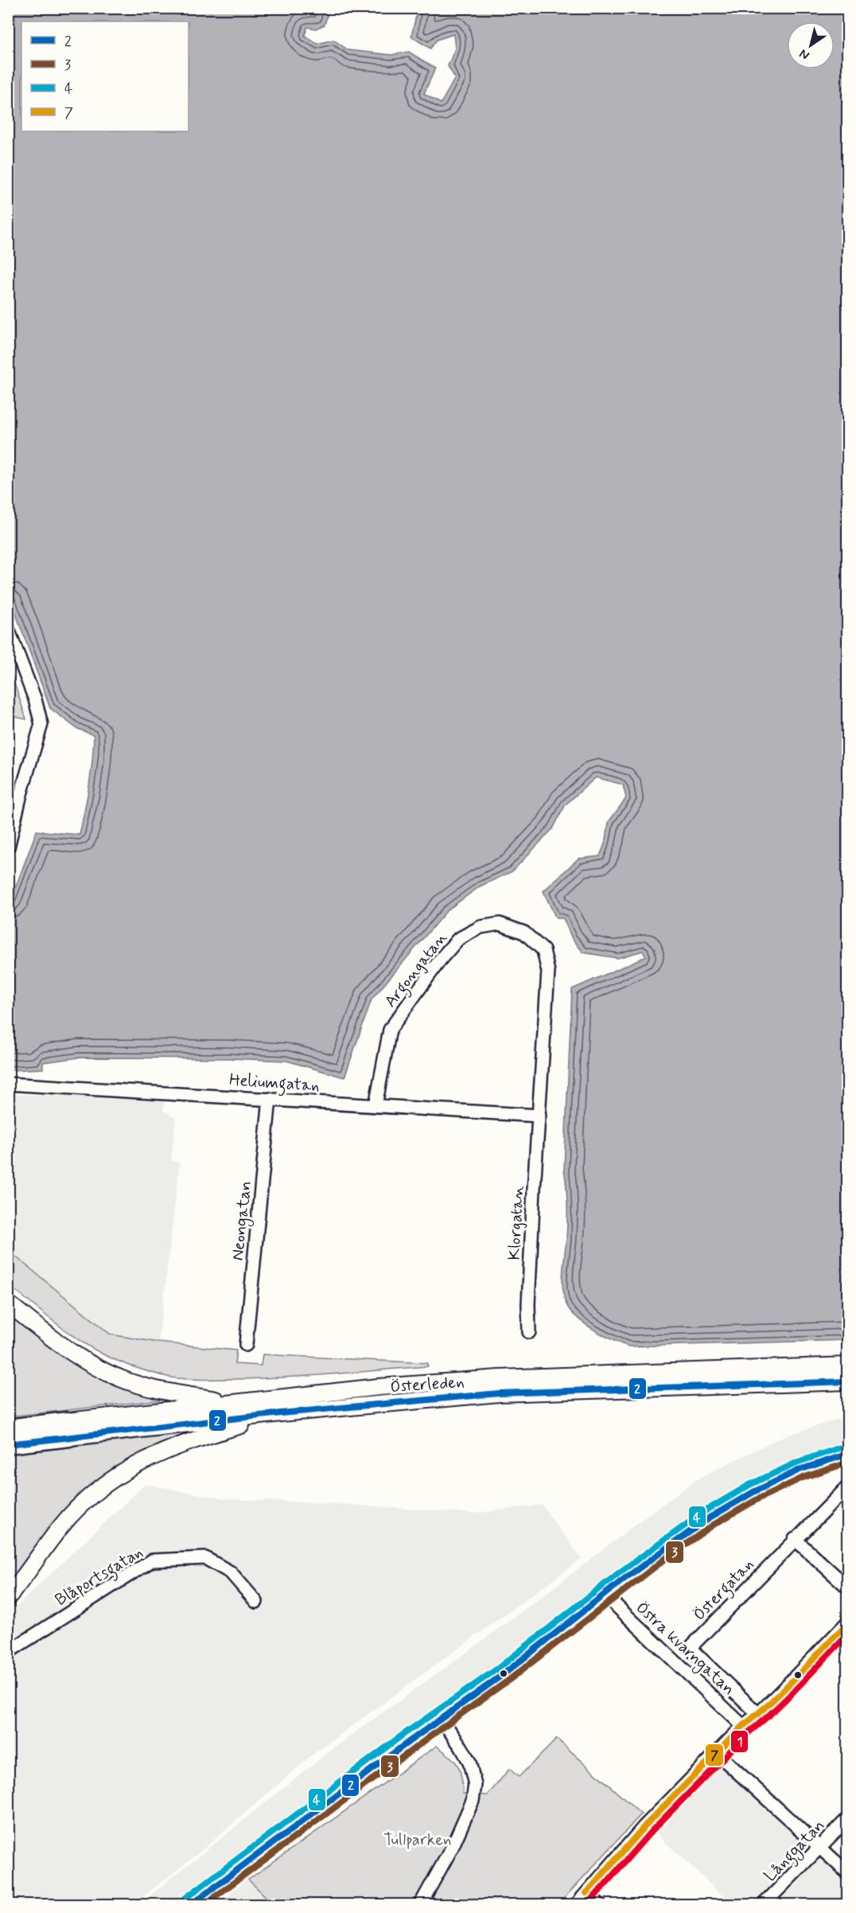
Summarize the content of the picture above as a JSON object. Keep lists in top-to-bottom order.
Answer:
{
  "streets": {
    "highway": ["Österleden"],
    "street": [
      "Argongatan",
      "Heliumgatan",
      "Neongatan",
      "Klorgatan",
      "Blåportsgatan",
      "Östergatan",
      "Östra kvarngatan",
      "Långgatan"
    ]
  },
  "crossings": [
    ["Argongatan", "Heliumgatan"],
    ["Argongatan", "Klorgatan"],
    ["Heliumgatan", "Neongatan"],
    ["Heliumgatan", "Klorgatan"]
  ],
  "parks": ["Tullparken"],
  "lines": [
    "transit line 2",
    "transit line 4",
    "transit line 3",
    "transit line 7",
    "transit line 1"
  ],
  "legend": [
    "2",
    "3",
    "4",
    "7"
  ],
  "north": "bottom left"
}
